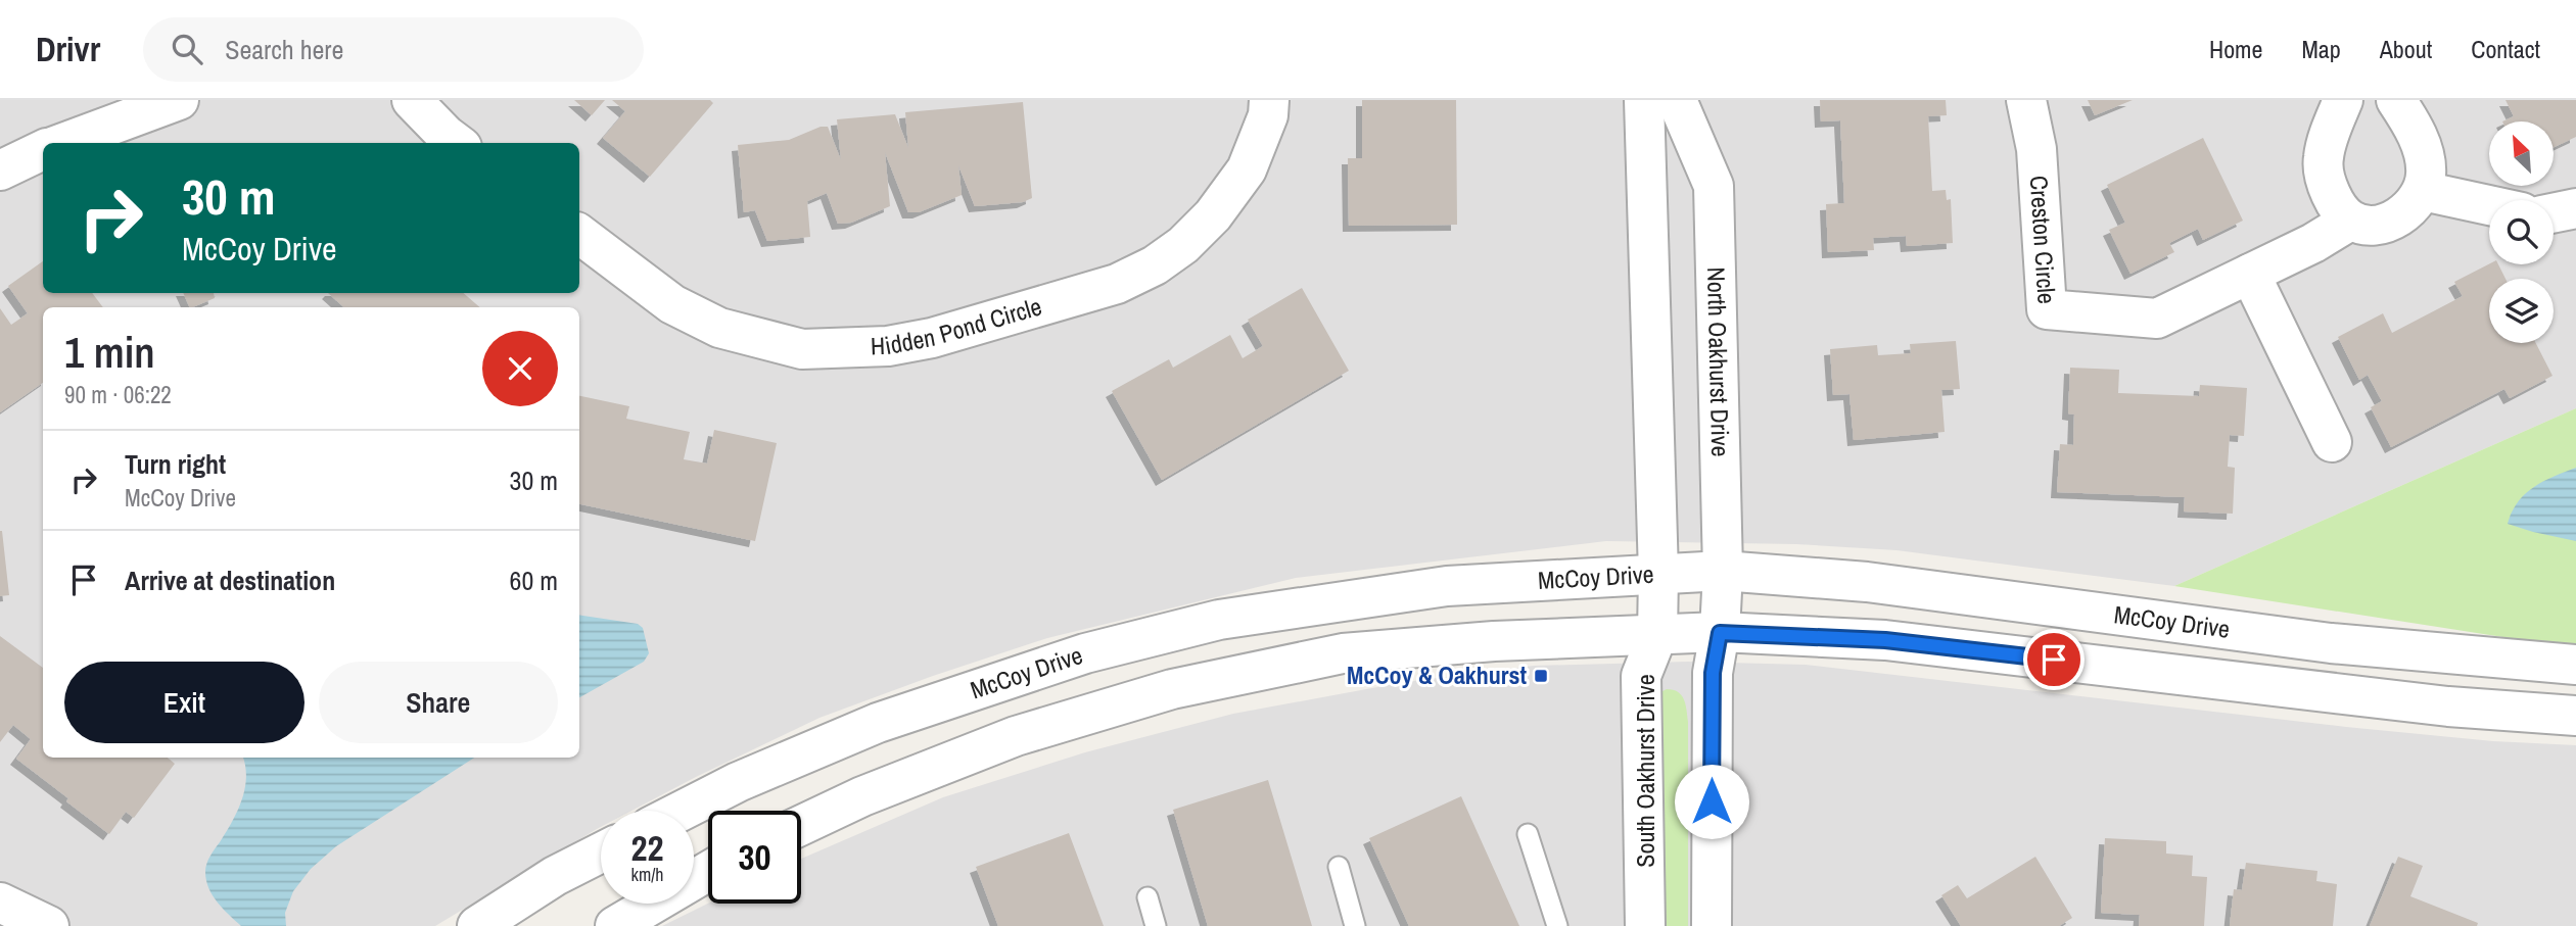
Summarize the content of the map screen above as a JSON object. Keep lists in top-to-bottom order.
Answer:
{
  "streets": {
    "street": [
      "Creston Circle",
      "Hidden Pond Circle",
      "North Oakhurst Drive",
      "McCoy Drive",
      "South Oakhurst Drive"
    ]
  },
  "crossings": [
    ["North Oakhurst Drive", "McCoy Drive"],
    ["McCoy Drive", "South Oakhurst Drive"]
  ],
  "places": {
    "transit": ["McCoy & Oakhurst"]
  },
  "north": "top left",
  "page": {
    "header": "Drivr",
    "search": "Search here",
    "nav": [
      "Home",
      "Map",
      "About",
      "Contact"
    ],
    "turn": ["30 m", "McCoy Drive"],
    "heading": ["1 min", "90 m · 06:22"],
    "list": [
      {
        "name": "Turn right",
        "note": "McCoy Drive",
        "value": "30 m"
      },
      {
        "name": "Arrive at destination",
        "value": "60 m"
      }
    ],
    "buttons": ["Exit", "Share"],
    "speed": "22 km/h",
    "limit": "30"
  }
}
